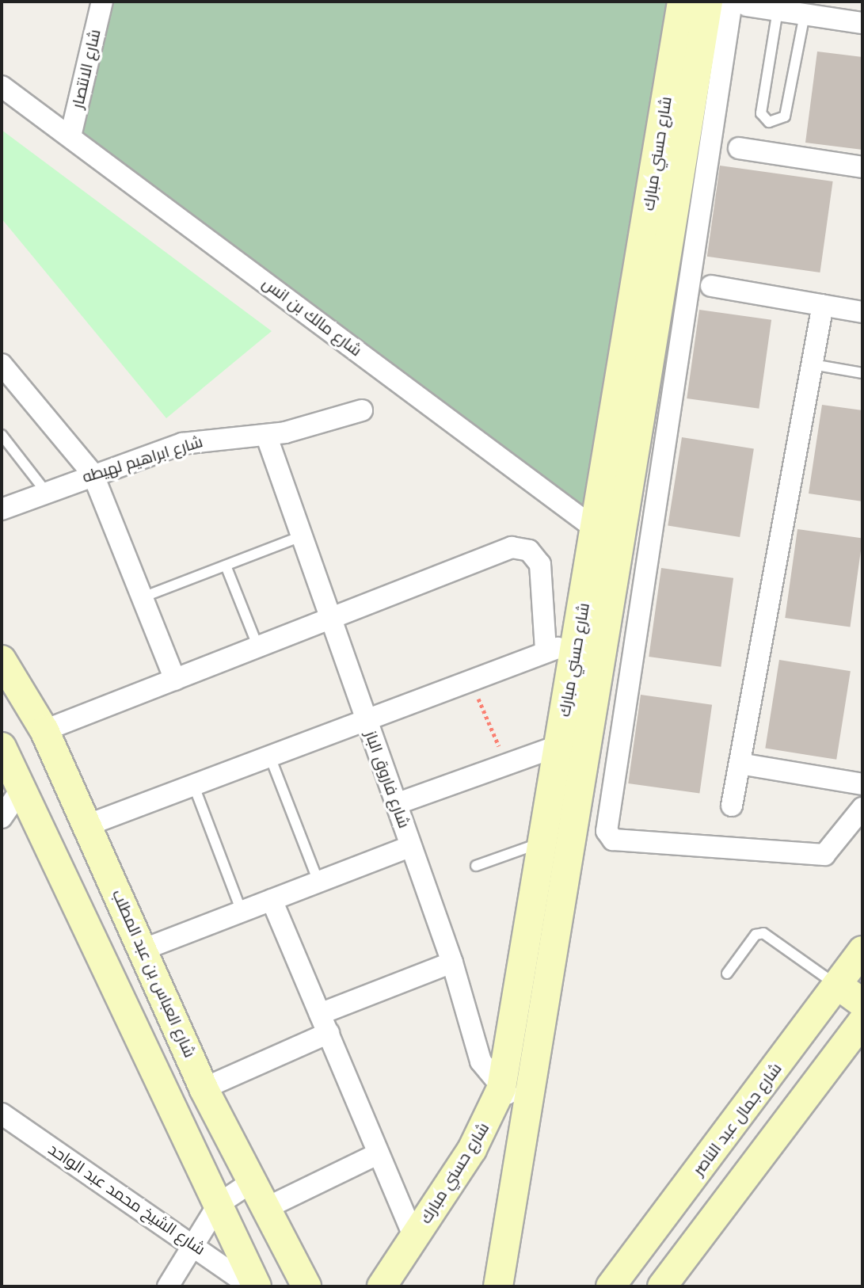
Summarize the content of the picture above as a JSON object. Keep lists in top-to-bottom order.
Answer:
{
  "streets": {
    "street": [
      "شارع الانتصار",
      "شارع حسني مبارك",
      "شارع مالك بن انس",
      "شارع ابراهيم لهيطه",
      "شارع فاروق الباز",
      "شارع العباس بن عبد المطلب",
      "شارع جمال عبد الناصر",
      "شارع الشيخ محمد عبد الواحد"
    ]
  },
  "crossings": [
    ["شارع الانتصار", "شارع مالك بن انس"],
    ["شارع حسني مبارك", "شارع مالك بن انس"],
    ["شارع حسني مبارك", "شارع فاروق الباز"],
    ["شارع ابراهيم لهيطه", "شارع فاروق الباز"]
  ]
}
